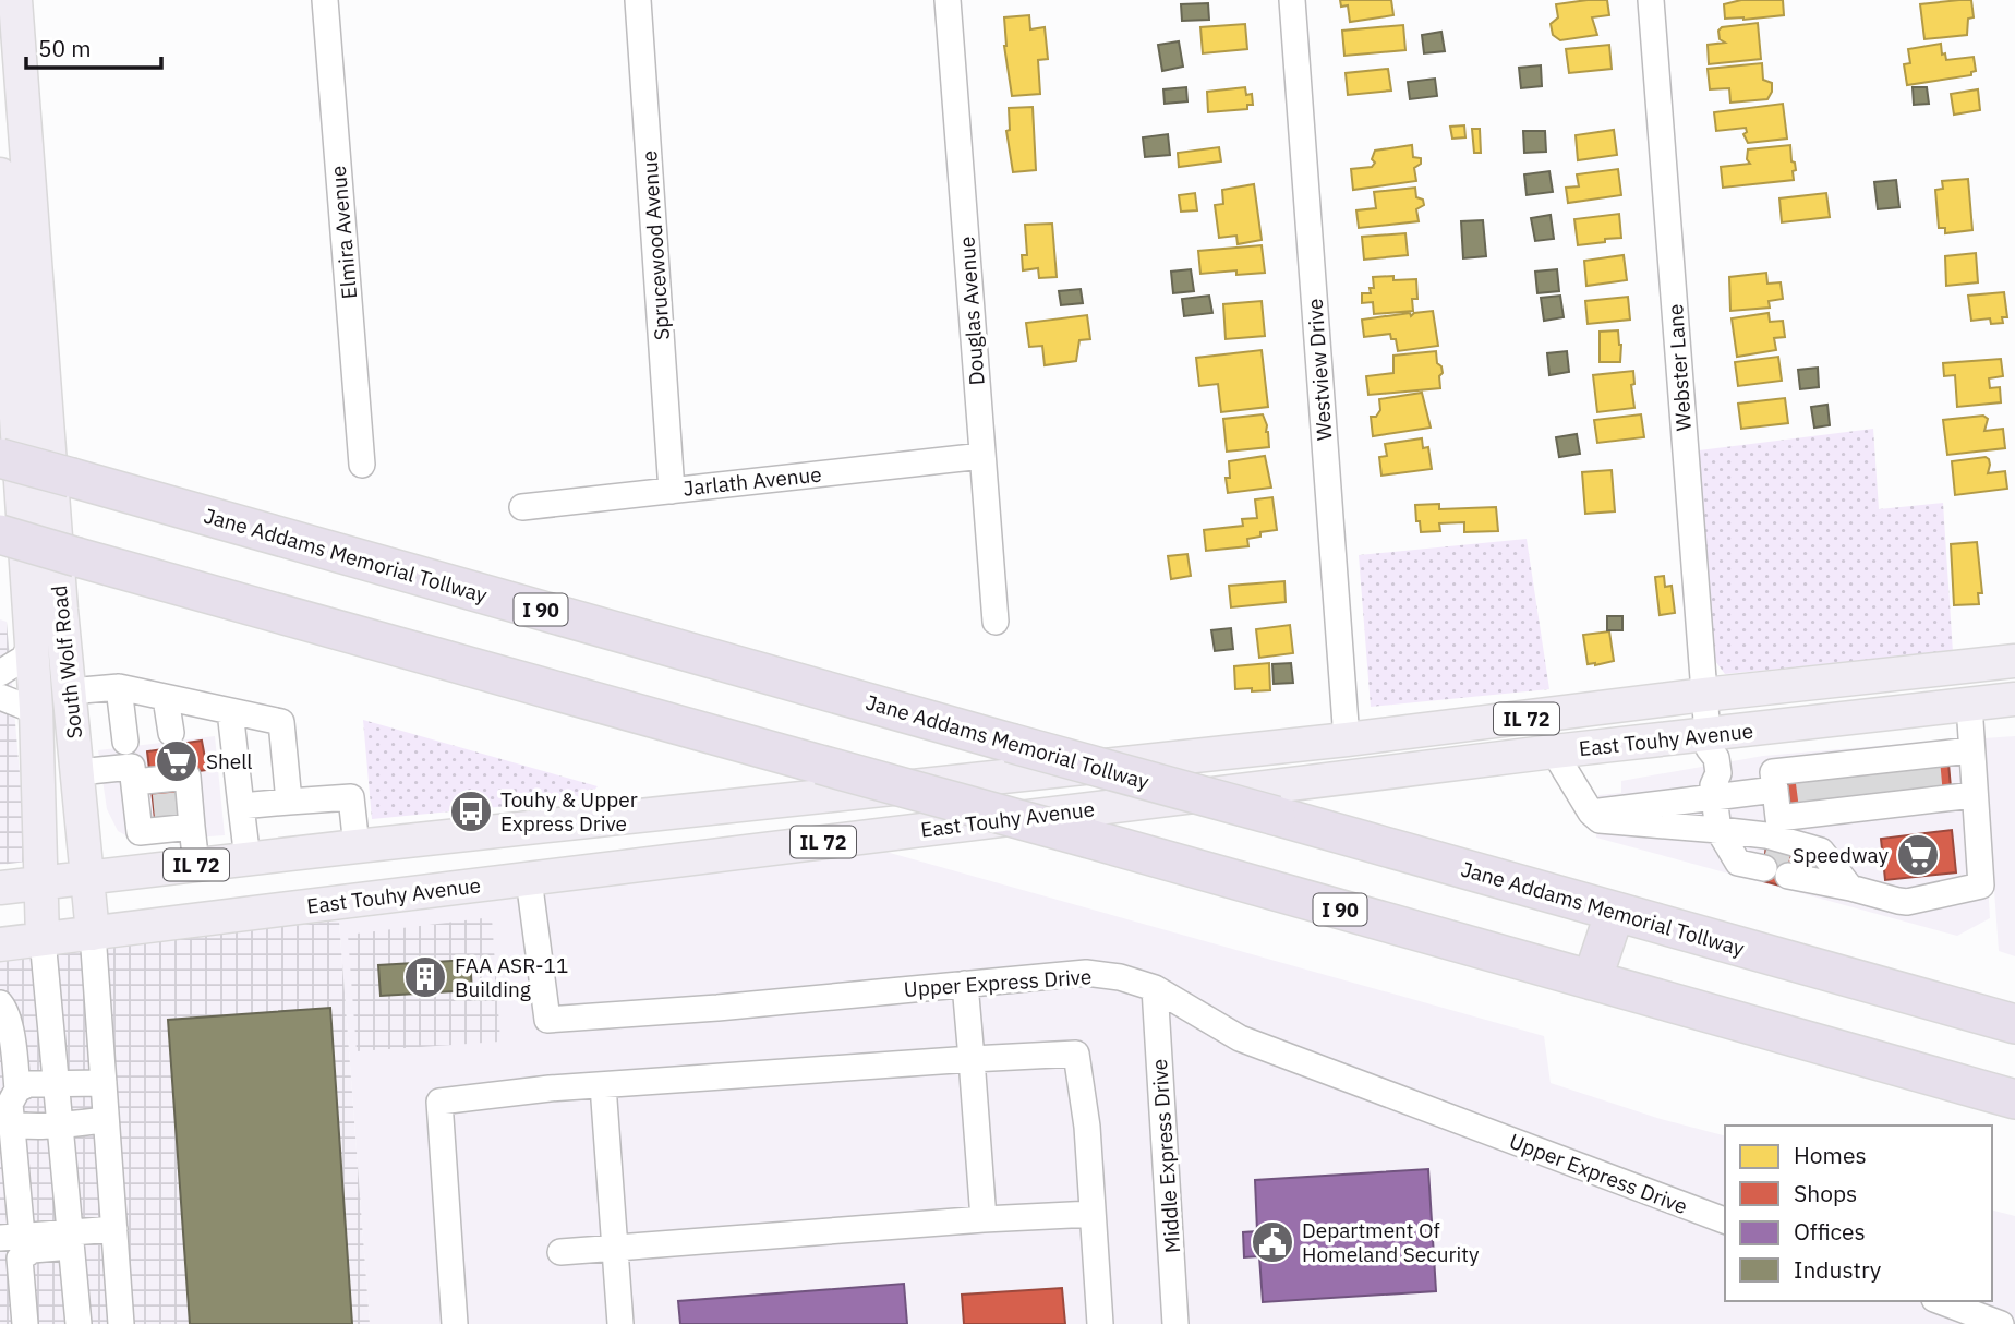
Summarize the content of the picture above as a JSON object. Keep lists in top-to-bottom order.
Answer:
{
  "streets": {
    "highway": ["Jane Addams Memorial Tollway", "I 90"],
    "main road": ["South Wolf Road", "IL 72", "East Touhy Avenue"],
    "street": [
      "Elmira Avenue",
      "Sprucewood Avenue",
      "Douglas Avenue",
      "Webster Lane",
      "Westview Drive",
      "Jarlath Avenue",
      "Upper Express Drive",
      "Middle Express Drive"
    ]
  },
  "crossings": [
    ["Sprucewood Avenue", "Jarlath Avenue"],
    ["Douglas Avenue", "Jarlath Avenue"],
    ["Webster Lane", "East Touhy Avenue"],
    ["Westview Drive", "East Touhy Avenue"],
    ["South Wolf Road", "East Touhy Avenue"],
    ["East Touhy Avenue", "Upper Express Drive"],
    ["Upper Express Drive", "Middle Express Drive"]
  ],
  "places": {
    "supermarket": ["Shell", "Speedway"],
    "bus stop": ["Touhy & Upper Express Drive"],
    "building": ["FAA ASR-11 Building"],
    "public building": ["Department Of Homeland Security"]
  },
  "legend": [
    "Homes",
    "Shops",
    "Offices",
    "Industry"
  ],
  "scale_bar": "50 m"
}
